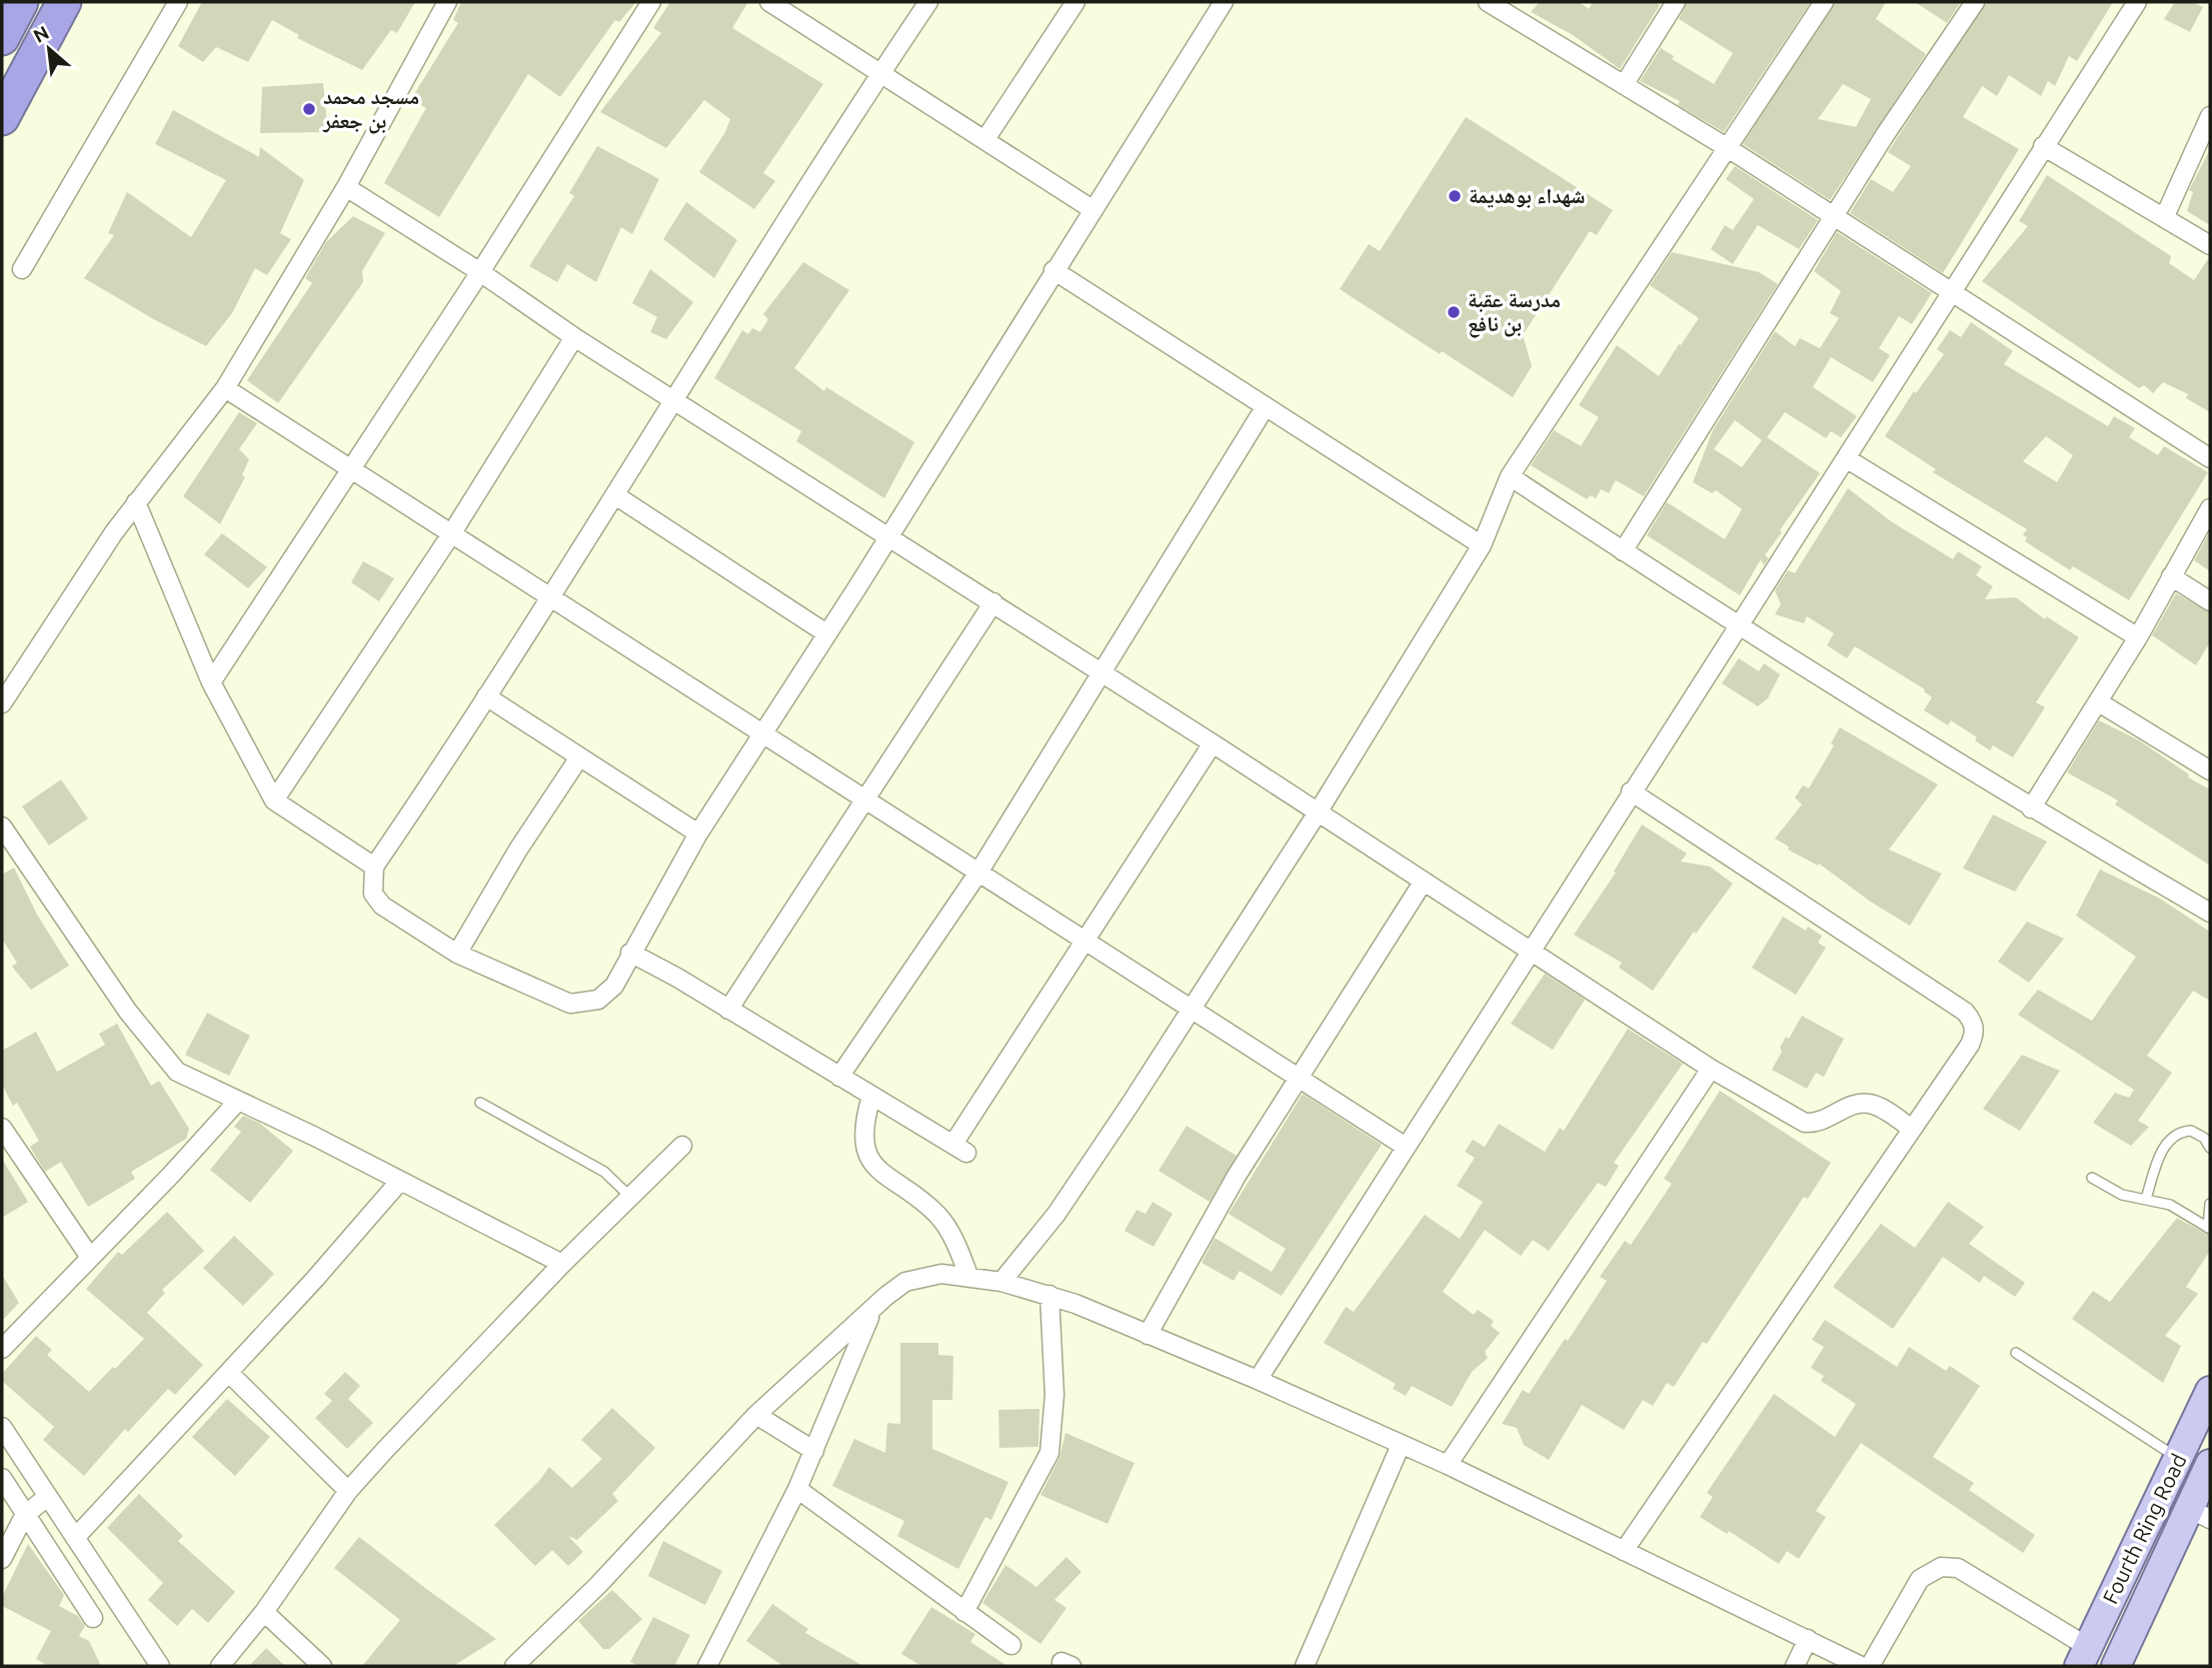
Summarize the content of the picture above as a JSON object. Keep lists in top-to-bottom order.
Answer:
{
  "streets": {
    "main road": ["Fourth Ring Road"]
  },
  "places": ["مسجد محمد بن جعفر", "شهداء بوهديمة", "مدرسة عقبة بن نافع"],
  "north": "top left"
}
